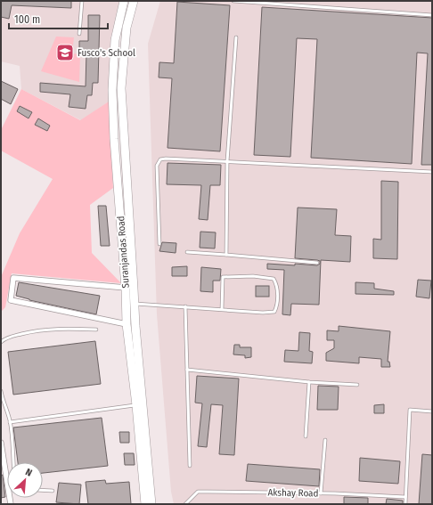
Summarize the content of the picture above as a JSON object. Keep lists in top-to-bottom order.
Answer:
{
  "streets": {
    "main road": ["Suranjandas Road"],
    "lane": ["Akshay Road"]
  },
  "places": {
    "school or university": ["Fusco's School"]
  },
  "scale_bar": "100 m",
  "north": "top right"
}
